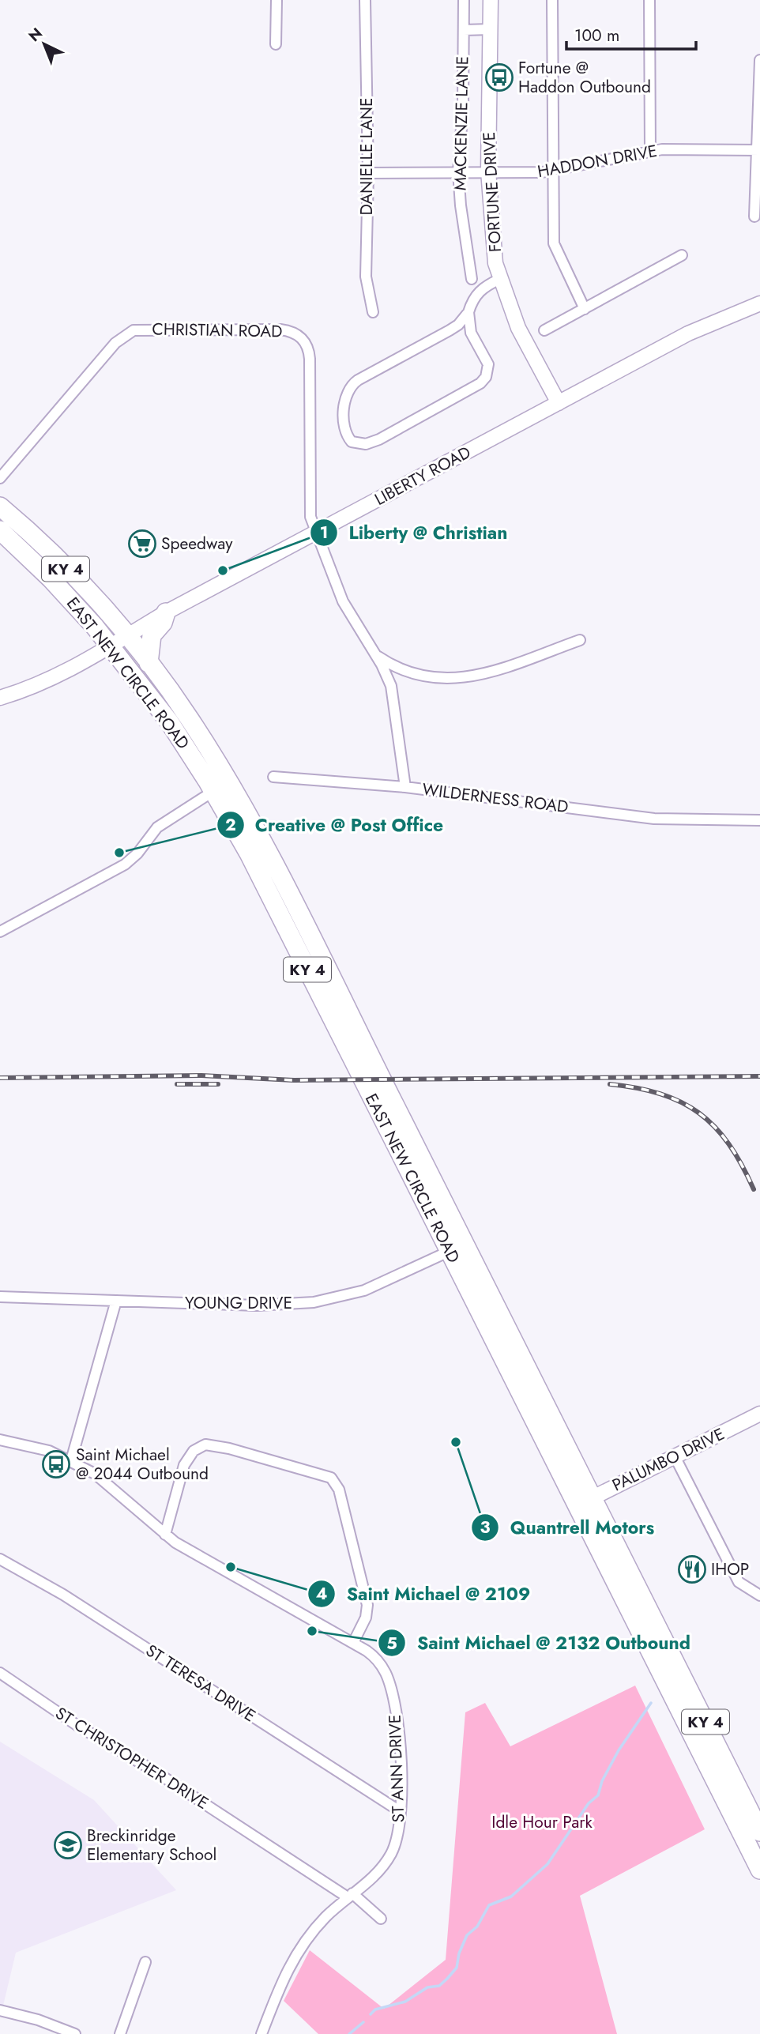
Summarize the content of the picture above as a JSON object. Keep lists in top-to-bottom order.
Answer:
{
  "streets": {
    "highway": ["KY 4", "EAST NEW CIRCLE ROAD"],
    "main road": ["FORTUNE DRIVE", "LIBERTY ROAD", "PALUMBO DRIVE"],
    "street": [
      "MACKENZIE LANE",
      "DANIELLE LANE",
      "HADDON DRIVE",
      "CHRISTIAN ROAD",
      "WILDERNESS ROAD",
      "YOUNG DRIVE",
      "ST TERESA DRIVE",
      "ST CHRISTOPHER DRIVE",
      "ST ANN DRIVE"
    ]
  },
  "crossings": [
    ["MACKENZIE LANE", "HADDON DRIVE"],
    ["DANIELLE LANE", "HADDON DRIVE"],
    ["HADDON DRIVE", "FORTUNE DRIVE"],
    ["FORTUNE DRIVE", "LIBERTY ROAD"],
    ["CHRISTIAN ROAD", "LIBERTY ROAD"],
    ["CHRISTIAN ROAD", "WILDERNESS ROAD"],
    ["LIBERTY ROAD", "EAST NEW CIRCLE ROAD"],
    ["LIBERTY ROAD", "WILDERNESS ROAD"],
    ["EAST NEW CIRCLE ROAD", "YOUNG DRIVE"],
    ["EAST NEW CIRCLE ROAD", "PALUMBO DRIVE"],
    ["ST TERESA DRIVE", "ST ANN DRIVE"],
    ["ST CHRISTOPHER DRIVE", "ST ANN DRIVE"]
  ],
  "parks": ["Idle Hour Park"],
  "places": {
    "bus stop": ["Fortune @ Haddon Outbound", "Saint Michael @ 2044 Outbound"],
    "supermarket": ["Speedway"],
    "other": [
      "Liberty @ Christian",
      "Creative @ Post Office",
      "Quantrell Motors",
      "Saint Michael @ 2109",
      "Saint Michael @ 2132 Outbound"
    ],
    "restaurant": ["IHOP"],
    "school or university": ["Breckinridge Elementary School"]
  },
  "scale_bar": "100 m",
  "north": "top left"
}
